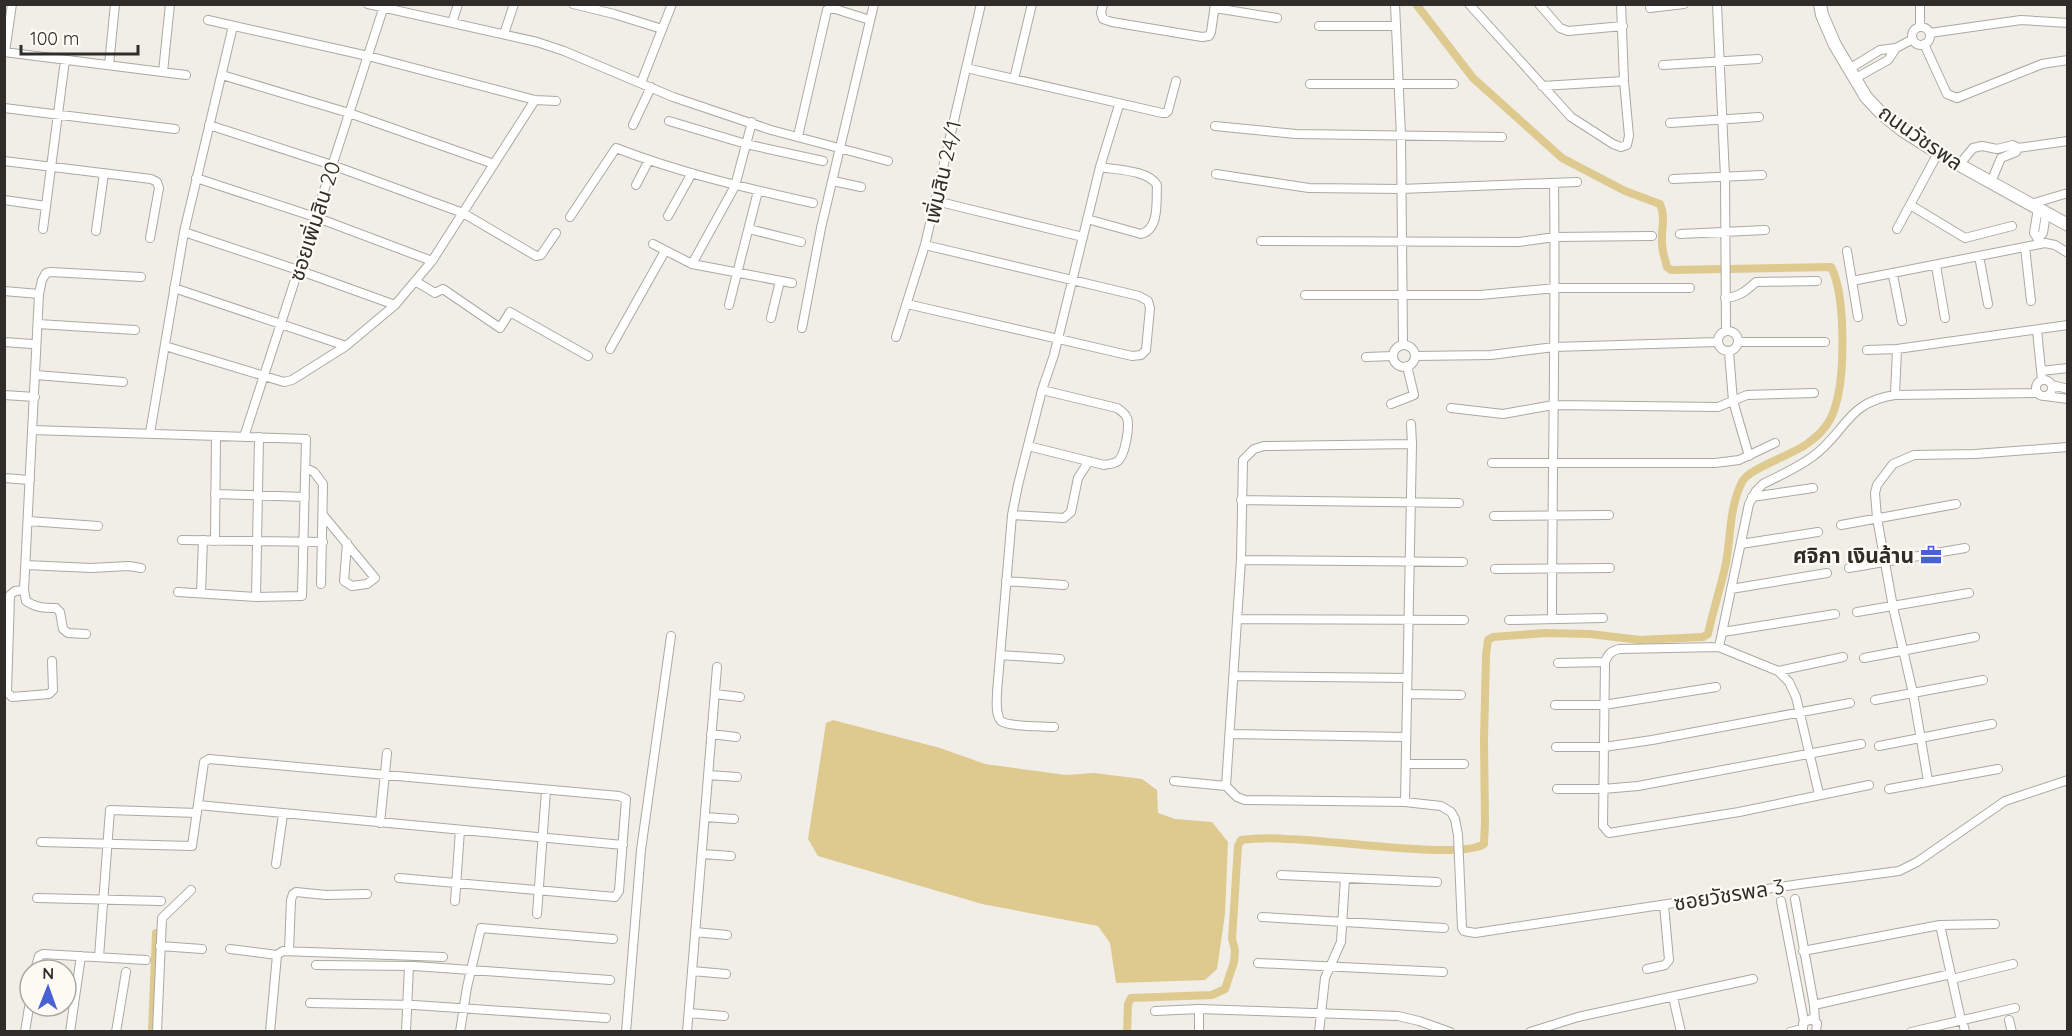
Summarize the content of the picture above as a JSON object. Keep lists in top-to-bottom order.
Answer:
{
  "streets": {
    "street": [
      "ถนนวัชรพล",
      "เพิ่มสิน 24/1",
      "ซอยเพิ่มสิน 20",
      "ซอยวัชรพล 3"
    ]
  },
  "places": {
    "office": ["ศจิกา เงินล้าน"]
  },
  "scale_bar": "100 m",
  "north": "top"
}
